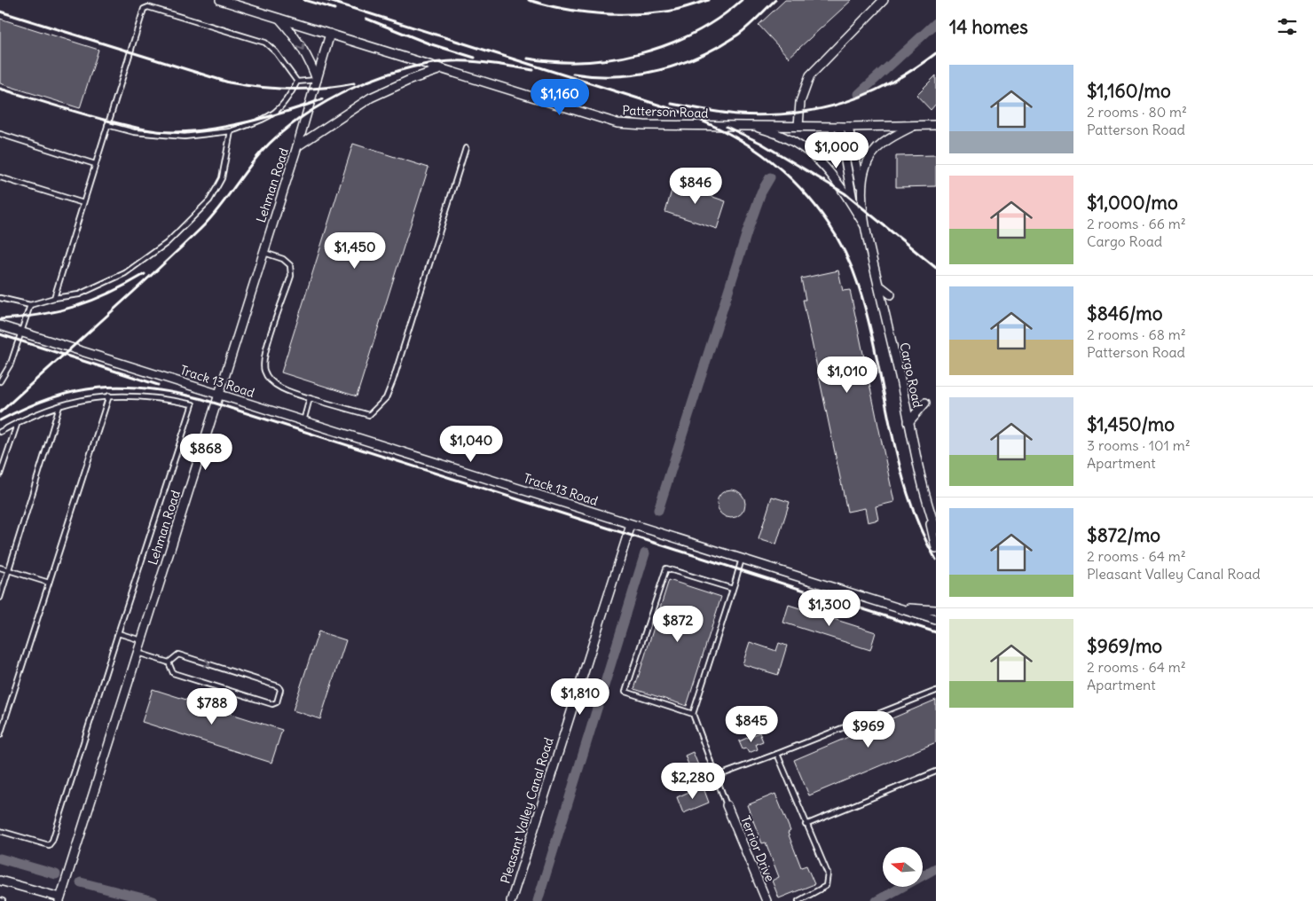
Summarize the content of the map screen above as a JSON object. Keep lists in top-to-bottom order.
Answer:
{
  "streets": {
    "street": [
      "Patterson Road",
      "Lehman Road",
      "Cargo Road",
      "Track 13 Road",
      "Pleasant Valley Canal Road",
      "Terrior Drive"
    ]
  },
  "crossings": [
    ["Patterson Road", "Lehman Road"],
    ["Patterson Road", "Cargo Road"],
    ["Lehman Road", "Track 13 Road"],
    ["Track 13 Road", "Pleasant Valley Canal Road"]
  ],
  "north": "left",
  "page": {
    "heading": "14 homes",
    "list": [
      {
        "name": "$1,160/mo",
        "note": "2 rooms · 80 m² · Patterson Road"
      },
      {
        "name": "$1,000/mo",
        "note": "2 rooms · 66 m² · Cargo Road"
      },
      {
        "name": "$846/mo",
        "note": "2 rooms · 68 m² · Patterson Road"
      },
      {
        "name": "$1,450/mo",
        "note": "3 rooms · 101 m² · Apartment"
      },
      {
        "name": "$872/mo",
        "note": "2 rooms · 64 m² · Pleasant Valley Canal Road"
      },
      {
        "name": "$969/mo",
        "note": "2 rooms · 64 m² · Apartment"
      }
    ],
    "price": [
      "$1,160",
      "$1,000",
      "$846",
      "$1,450",
      "$1,010",
      "$1,040",
      "$868",
      "$1,300",
      "$872",
      "$1,810",
      "$788",
      "$845",
      "$969",
      "$2,280"
    ]
  }
}
